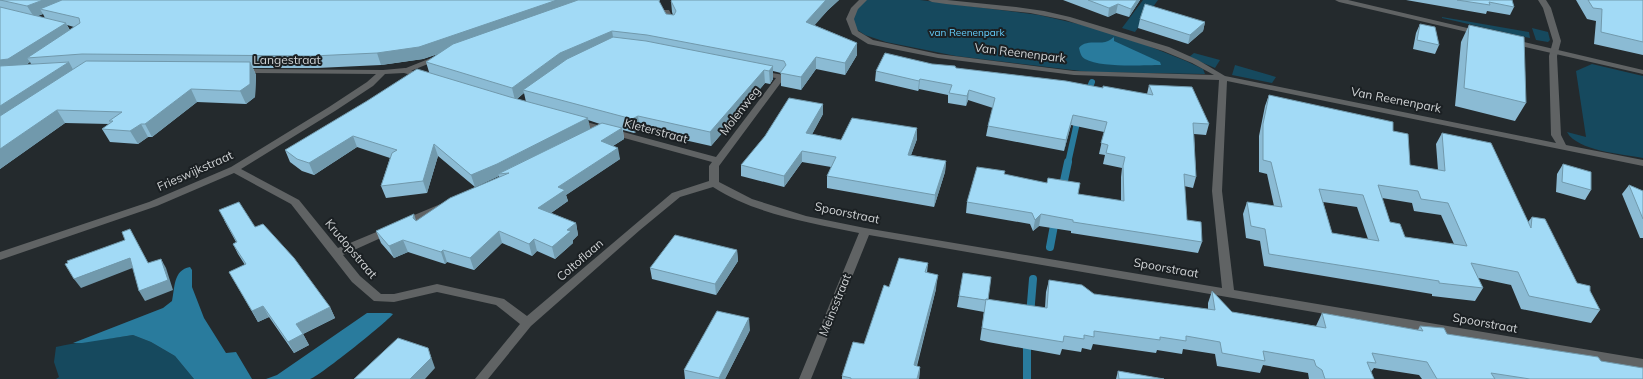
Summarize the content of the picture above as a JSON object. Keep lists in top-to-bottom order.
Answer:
{
  "streets": {
    "street": [
      "Van Reenenpark",
      "Langestraat",
      "Molenweg",
      "Kleterstraat",
      "Frieswijkstraat",
      "Spoorstraat",
      "Krudopstraat",
      "Coltoflaan",
      "Meinsstraat"
    ]
  },
  "crossings": [
    ["Langestraat", "Frieswijkstraat"],
    ["Molenweg", "Kleterstraat"],
    ["Frieswijkstraat", "Krudopstraat"],
    ["Spoorstraat", "Coltoflaan"],
    ["Spoorstraat", "Meinsstraat"],
    ["Krudopstraat", "Coltoflaan"]
  ],
  "parks": ["van Reenenpark"]
}
